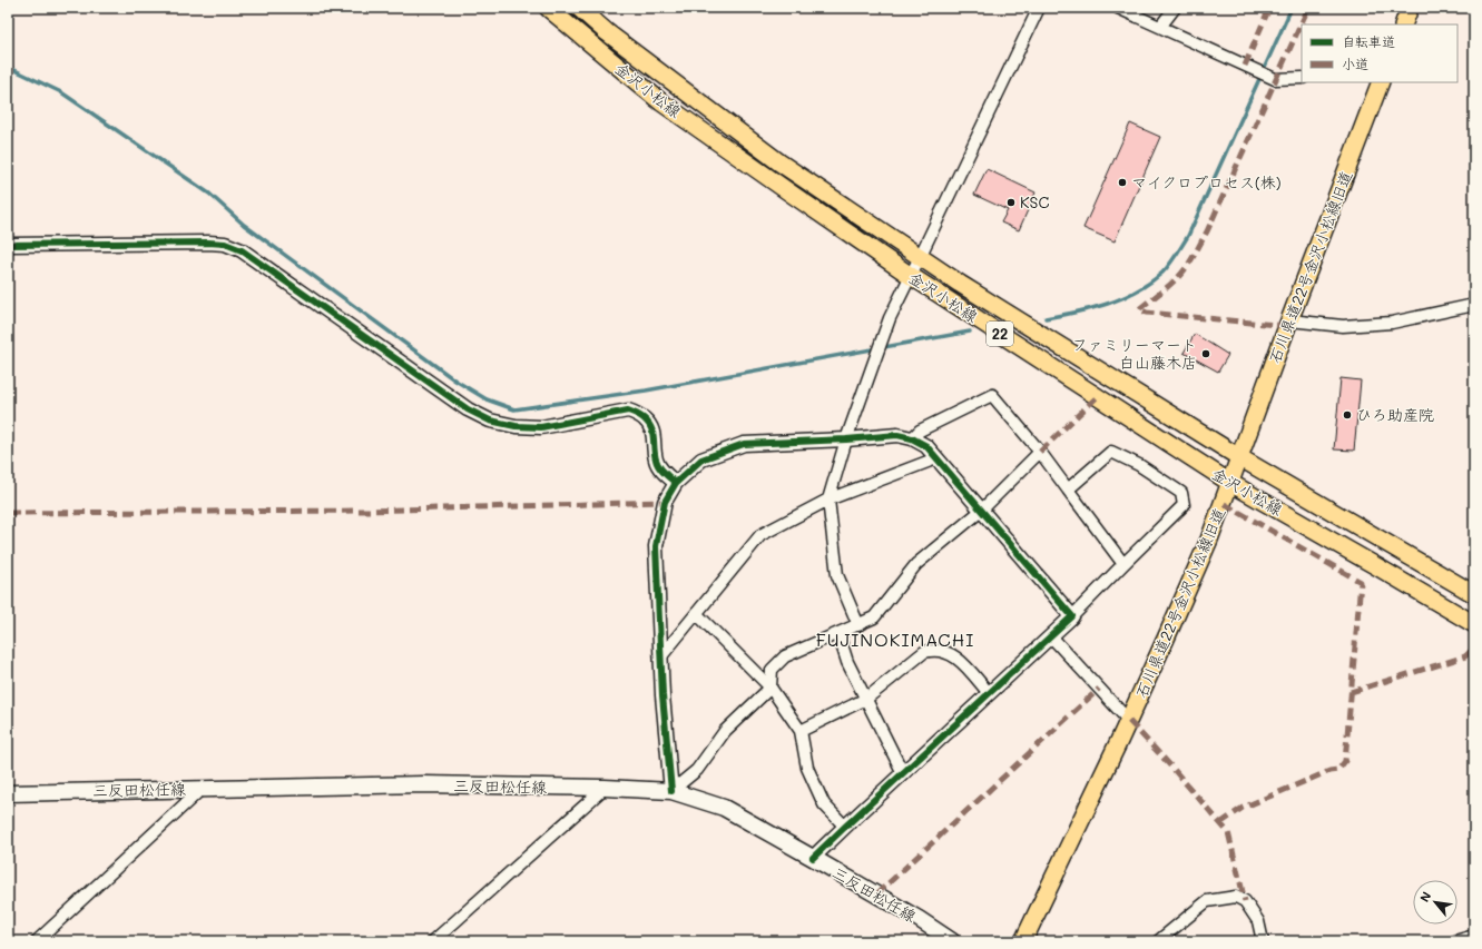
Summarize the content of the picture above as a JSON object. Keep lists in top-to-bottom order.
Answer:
{
  "streets": {
    "main road": [
      "金沢小松線",
      "石川県道22号金沢小松線旧道",
      "22",
      "三反田松任線"
    ]
  },
  "crossings": [
    ["金沢小松線", "石川県道22号金沢小松線旧道"]
  ],
  "districts": ["FUJINOKIMACHI"],
  "places": [
    "マイクロプロセス(株)",
    "KSC",
    "ファミリーマート 白山藤木店",
    "ひろ助産院"
  ],
  "legend": ["自転車道", "小道"],
  "north": "top left"
}
